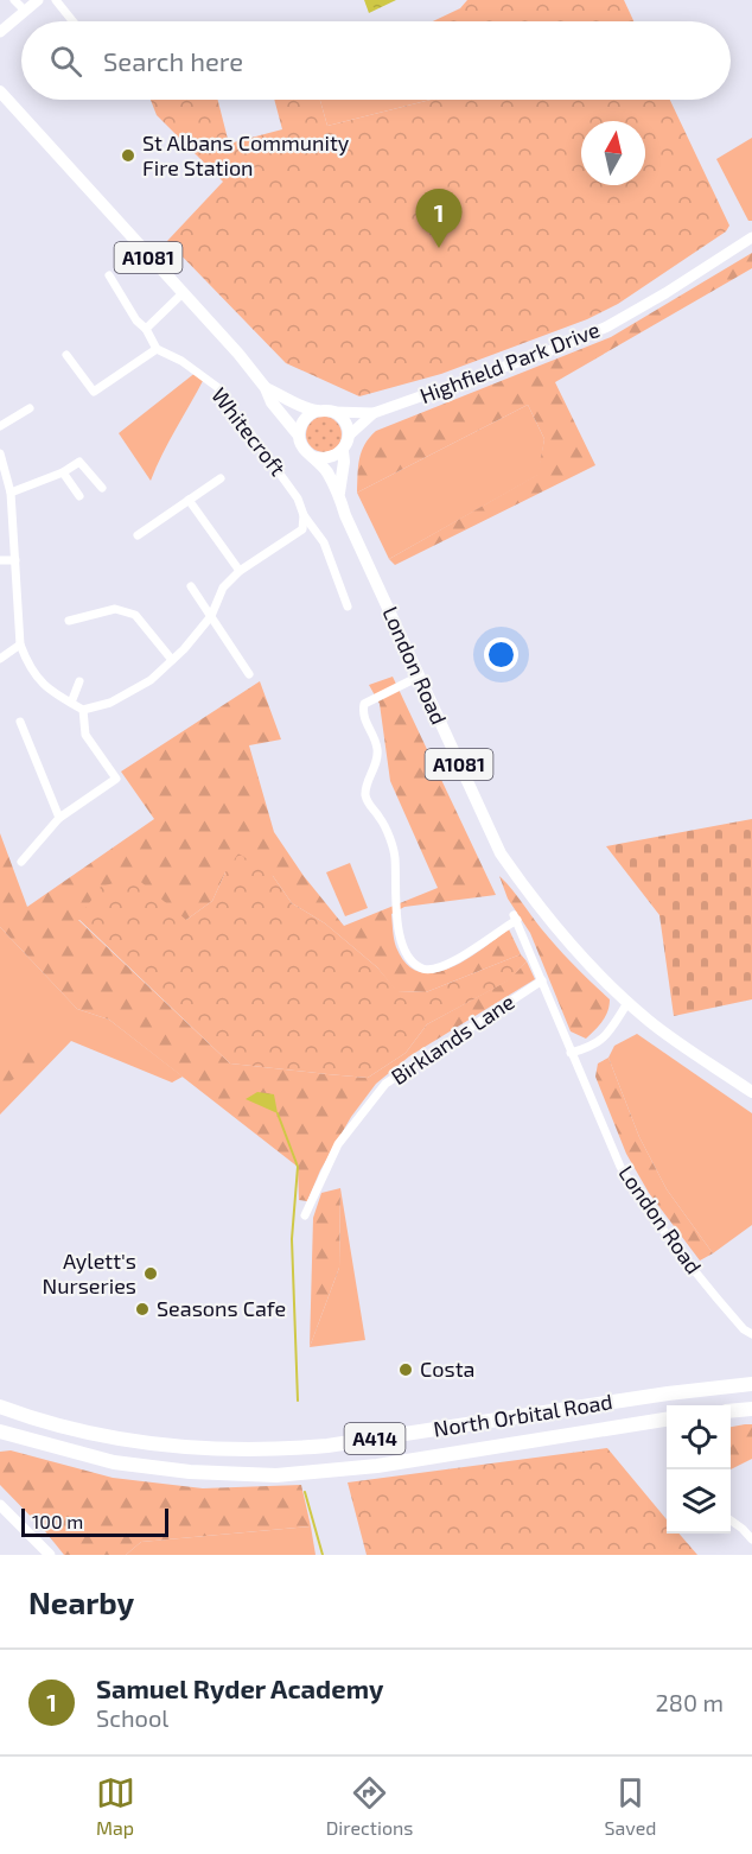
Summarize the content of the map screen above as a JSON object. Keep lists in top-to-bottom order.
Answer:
{
  "streets": {
    "highway": ["North Orbital Road", "A414"],
    "main road": ["A1081", "London Road"],
    "street": ["Highfield Park Drive", "Whitecroft", "Birklands Lane"]
  },
  "crossings": [
    ["Highfield Park Drive", "London Road"],
    ["London Road", "Birklands Lane"]
  ],
  "places": [
    "St Albans Community Fire Station",
    "Aylett's Nurseries",
    "Seasons Cafe",
    "Costa"
  ],
  "scale_bar": "100 m",
  "north": "top",
  "page": {
    "search": "Search here",
    "pins": "1",
    "scale": "100 m",
    "heading": "Nearby",
    "list": [
      {
        "mark": "1",
        "name": "Samuel Ryder Academy",
        "note": "School",
        "value": "280 m"
      }
    ],
    "nav": ["Map", "Directions", "Saved"]
  }
}
